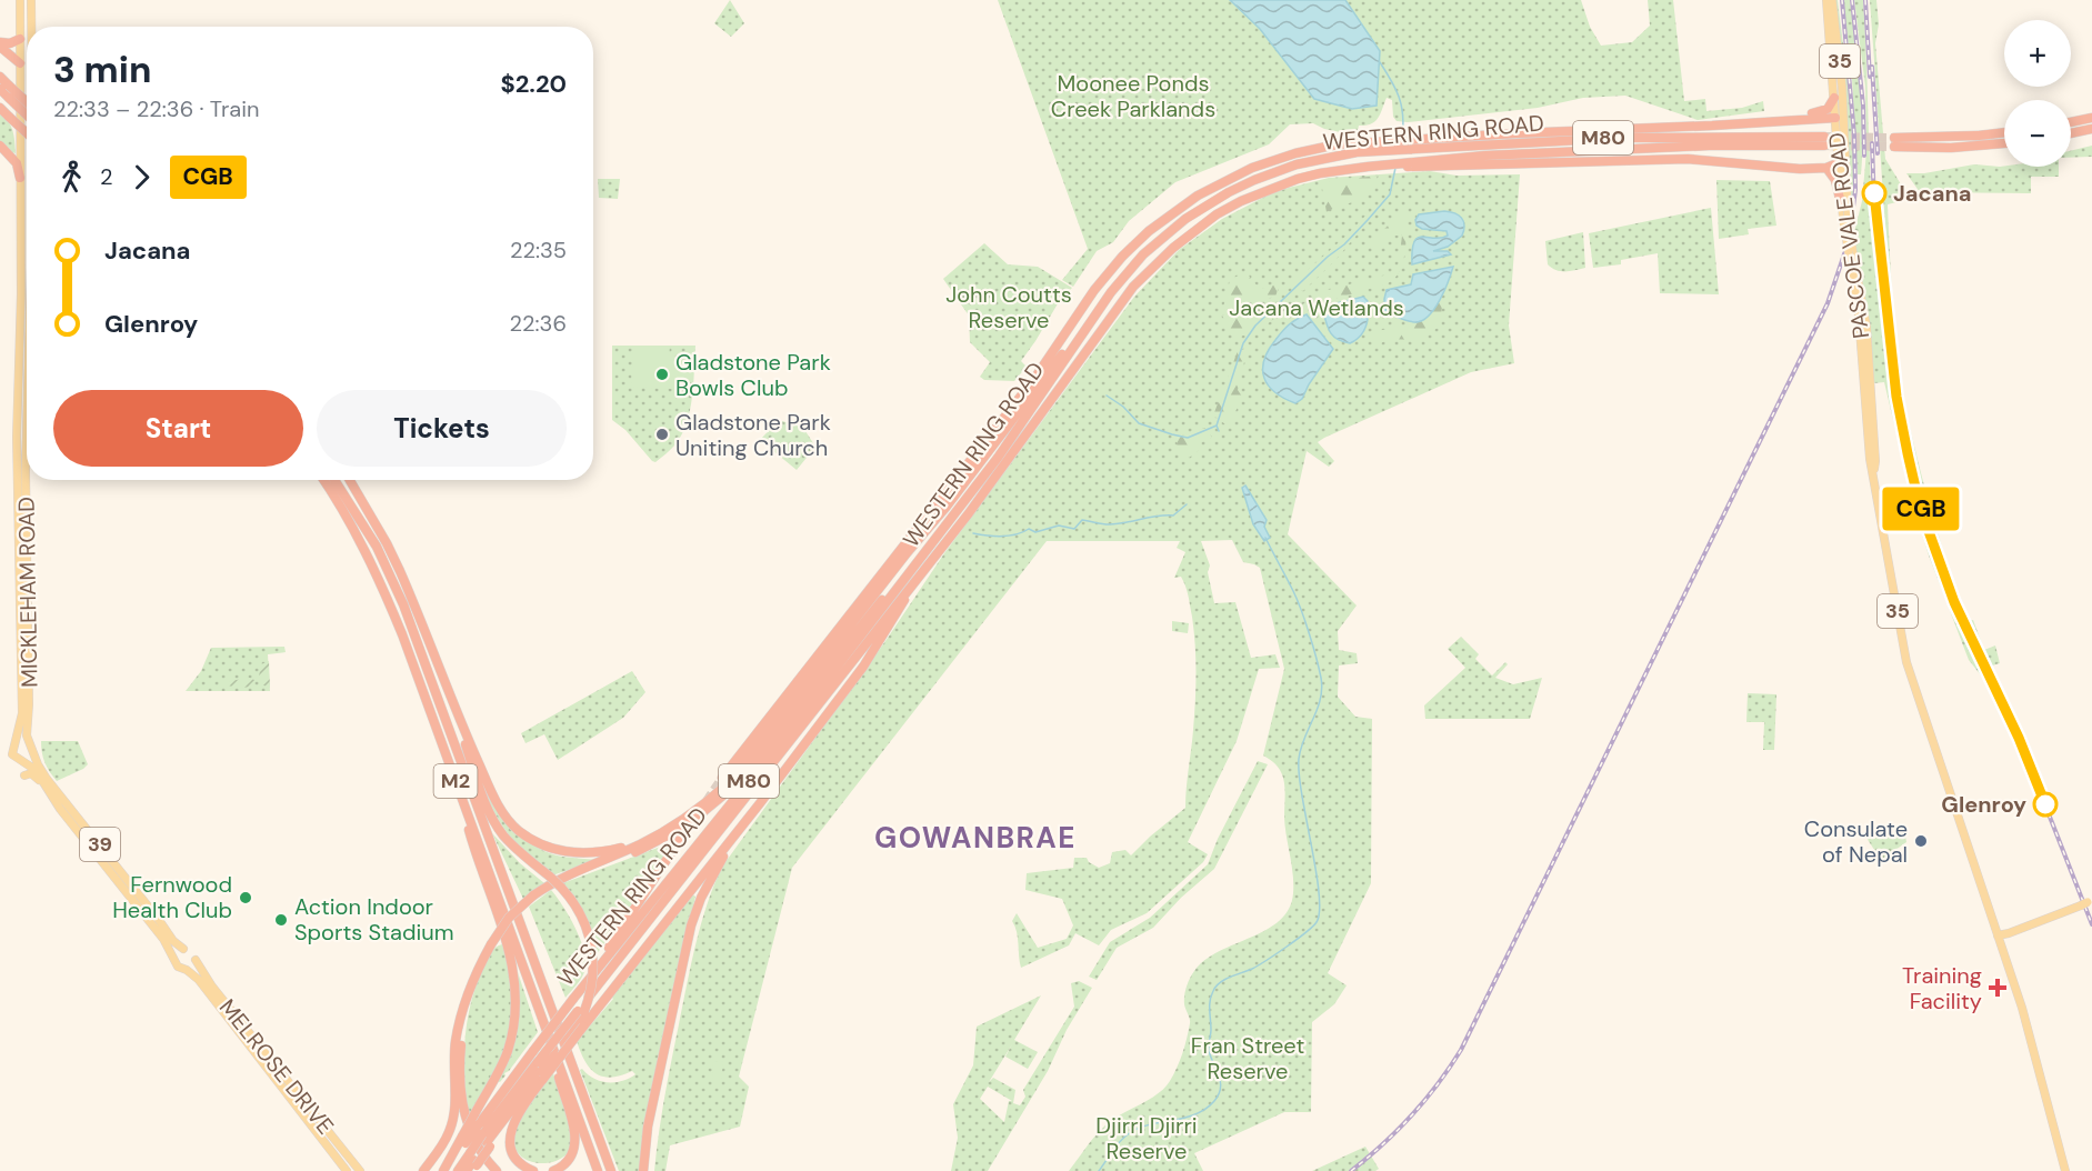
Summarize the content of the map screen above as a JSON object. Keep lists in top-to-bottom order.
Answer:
{
  "streets": {
    "highway": ["WESTERN RING ROAD", "M80", "M2"],
    "main road": [
      "35",
      "PASCOE VALE ROAD",
      "MICKLEHAM ROAD",
      "39",
      "MELROSE DRIVE"
    ]
  },
  "crossings": [
    ["MICKLEHAM ROAD", "39"],
    ["39", "MELROSE DRIVE"]
  ],
  "districts": ["GOWANBRAE"],
  "parks": [
    "Moonee Ponds Creek Parklands",
    "John Coutts Reserve",
    "Jacana Wetlands",
    "Fran Street Reserve",
    "Djirri Djirri Reserve"
  ],
  "places": {
    "other": [
      "Jacana",
      "Gladstone Park Bowls Club",
      "Gladstone Park Uniting Church",
      "Glenroy",
      "Consulate of Nepal",
      "Fernwood Health Club",
      "Action Indoor Sports Stadium"
    ],
    "health": ["Training Facility"]
  },
  "page": {
    "on_map": "CGB",
    "map_buttons": ["+", "−"],
    "heading": ["3 min", "22:33 – 22:36 · Train", "$2.20"],
    "legs": ["2", "CGB"],
    "list": [
      {
        "name": "Jacana",
        "value": "22:35"
      },
      {
        "name": "Glenroy",
        "value": "22:36"
      }
    ],
    "buttons": ["Start", "Tickets"]
  }
}
